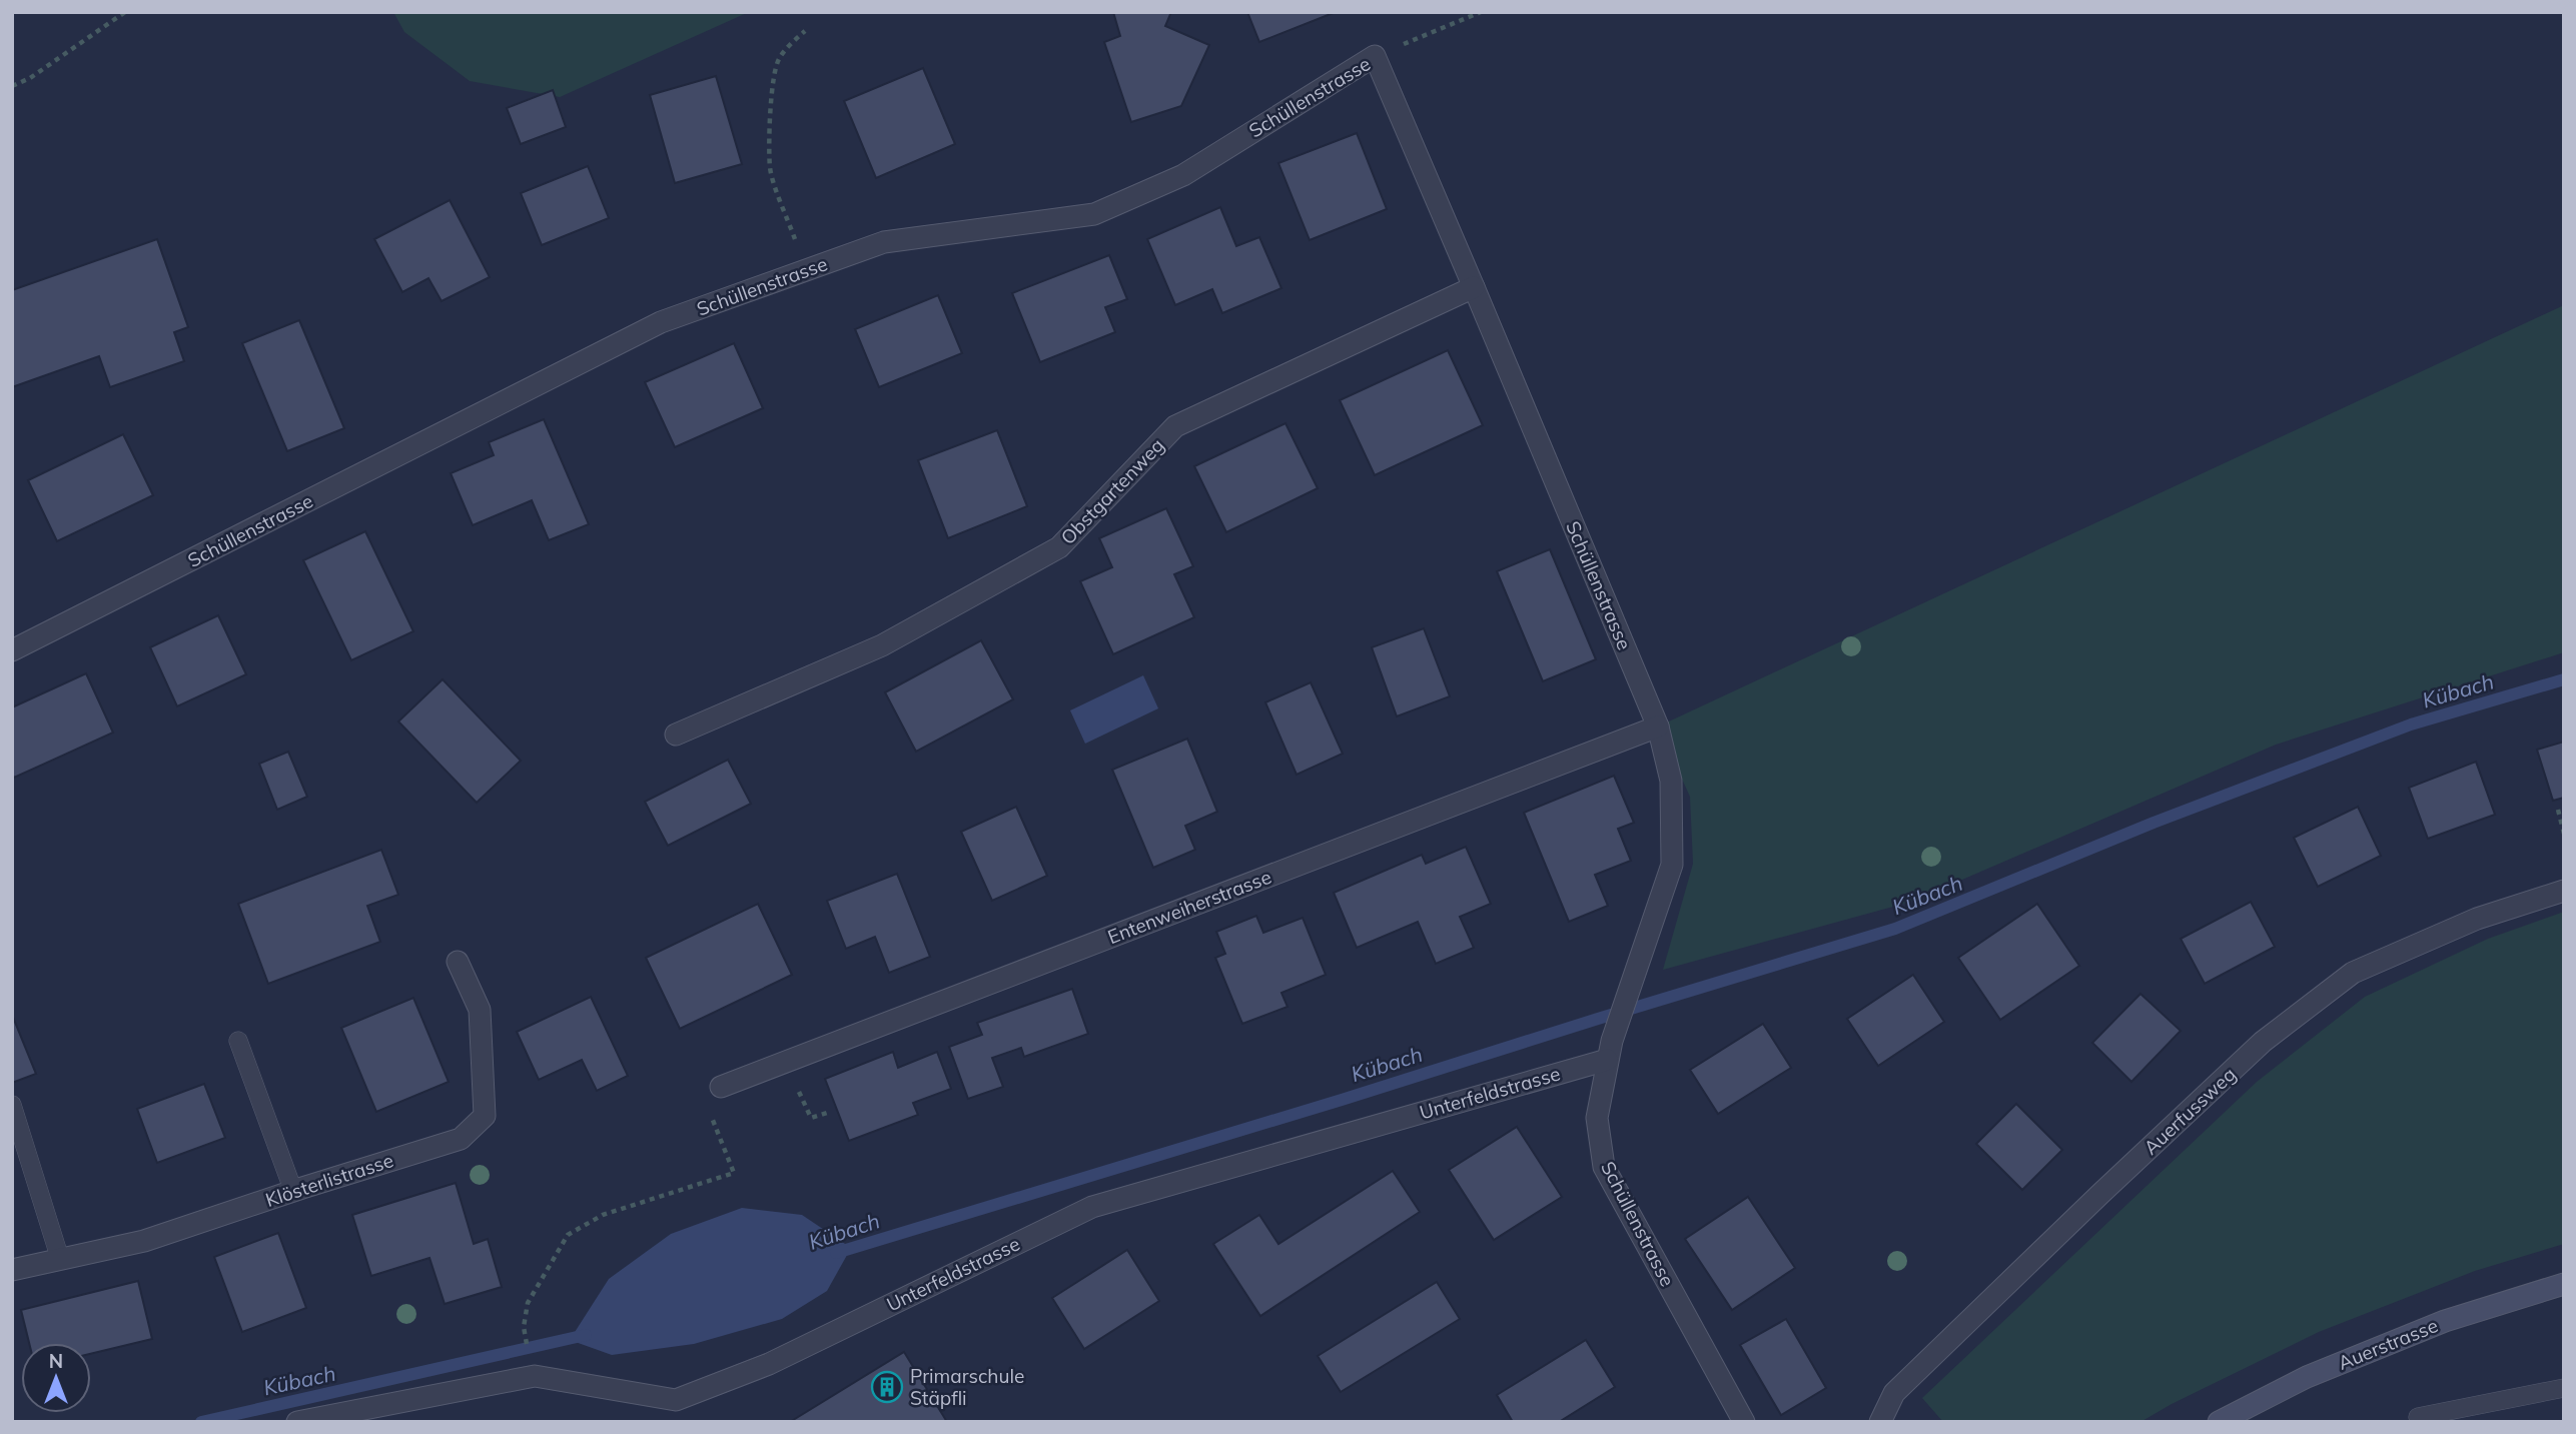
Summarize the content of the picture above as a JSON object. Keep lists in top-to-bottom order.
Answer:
{
  "streets": {
    "main road": ["Auerstrasse"],
    "street": [
      "Schüllenstrasse",
      "Obstgartenweg",
      "Entenweiherstrasse",
      "Unterfeldstrasse",
      "Auerfussweg",
      "Klösterlistrasse"
    ]
  },
  "crossings": [
    ["Schüllenstrasse", "Obstgartenweg"],
    ["Schüllenstrasse", "Entenweiherstrasse"],
    ["Schüllenstrasse", "Unterfeldstrasse"]
  ],
  "water": ["Kübach"],
  "places": {
    "building": ["Primarschule Stäpfli"]
  },
  "north": "top"
}
